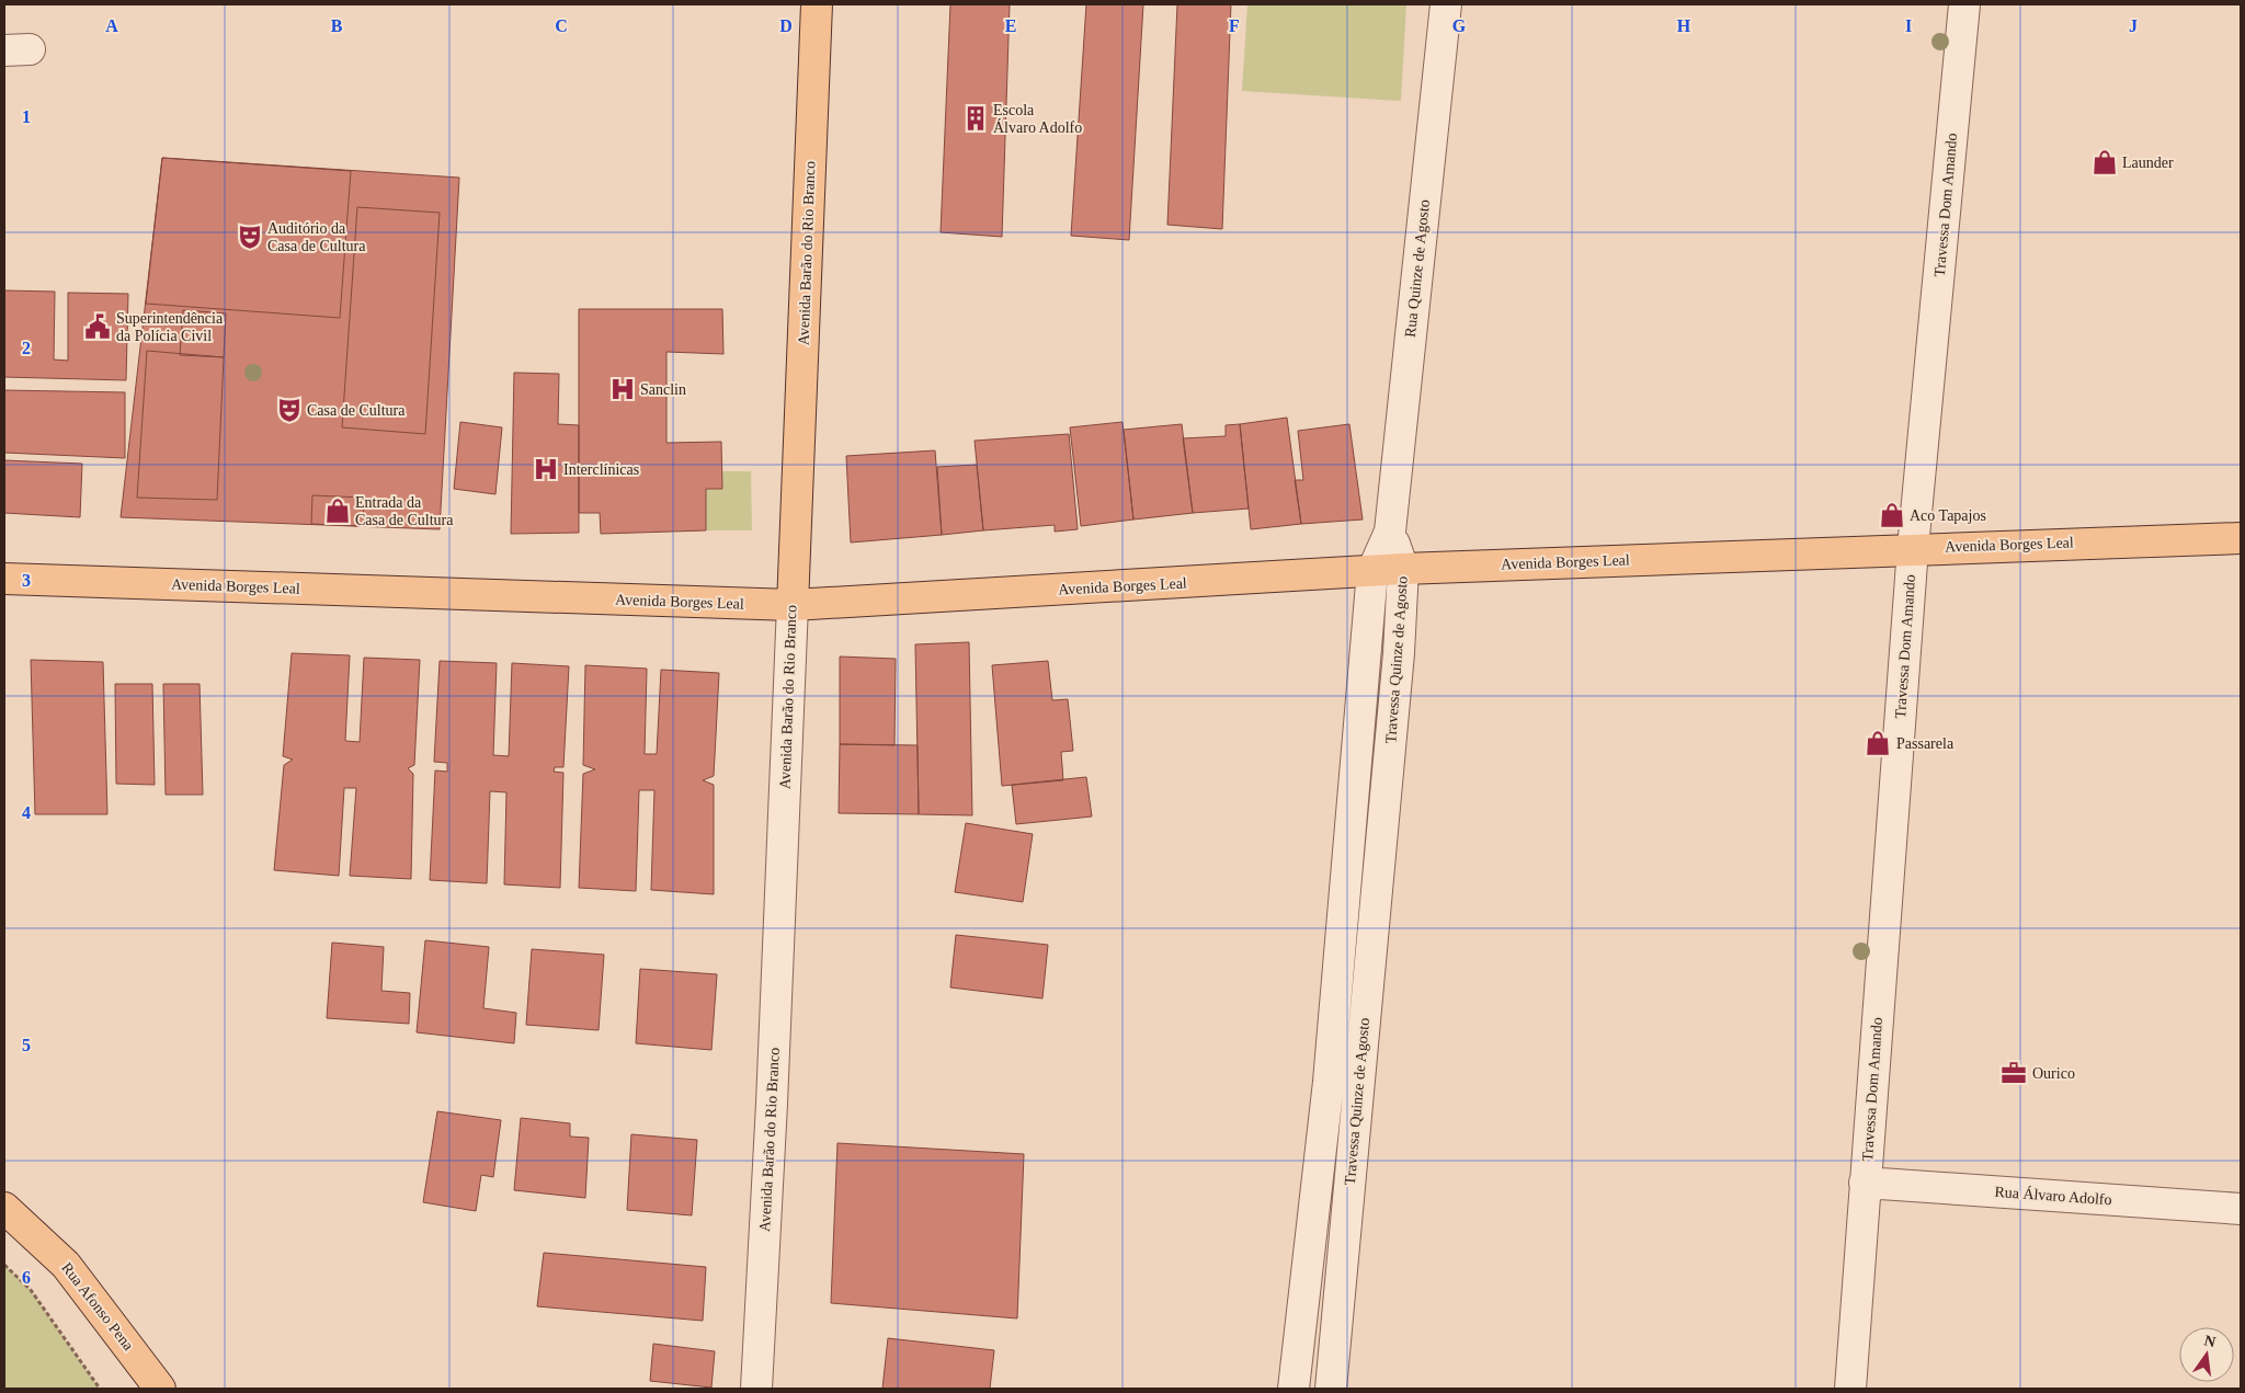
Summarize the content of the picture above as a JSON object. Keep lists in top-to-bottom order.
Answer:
{
  "streets": {
    "main road": ["Avenida Barão do Rio Branco", "Avenida Borges Leal", "Rua Afonso Pena"],
    "street": [
      "Travessa Dom Amando",
      "Rua Quinze de Agosto",
      "Travessa Quinze de Agosto",
      "Rua Álvaro Adolfo"
    ]
  },
  "crossings": [
    ["Travessa Dom Amando", "Avenida Borges Leal"],
    ["Travessa Dom Amando", "Rua Álvaro Adolfo"],
    ["Avenida Barão do Rio Branco", "Avenida Borges Leal"],
    ["Rua Quinze de Agosto", "Travessa Quinze de Agosto"],
    ["Avenida Borges Leal", "Travessa Quinze de Agosto"]
  ],
  "places": {
    "building": ["Escola Álvaro Adolfo"],
    "shop": [
      "Launder",
      "Entrada da Casa de Cultura",
      "Aco Tapajos",
      "Passarela"
    ],
    "theatre": ["Auditório da Casa de Cultura", "Casa de Cultura"],
    "public building": ["Superintendência da Polícia Civil"],
    "hospital": ["Sanclin", "Interclínicas"],
    "office": ["Ourico"]
  },
  "north": "top",
  "grid": {
    "columns": [
      "A",
      "B",
      "C",
      "D",
      "E",
      "F",
      "G",
      "H",
      "I",
      "J"
    ],
    "rows": [
      "1",
      "2",
      "3",
      "4",
      "5",
      "6"
    ]
  }
}
